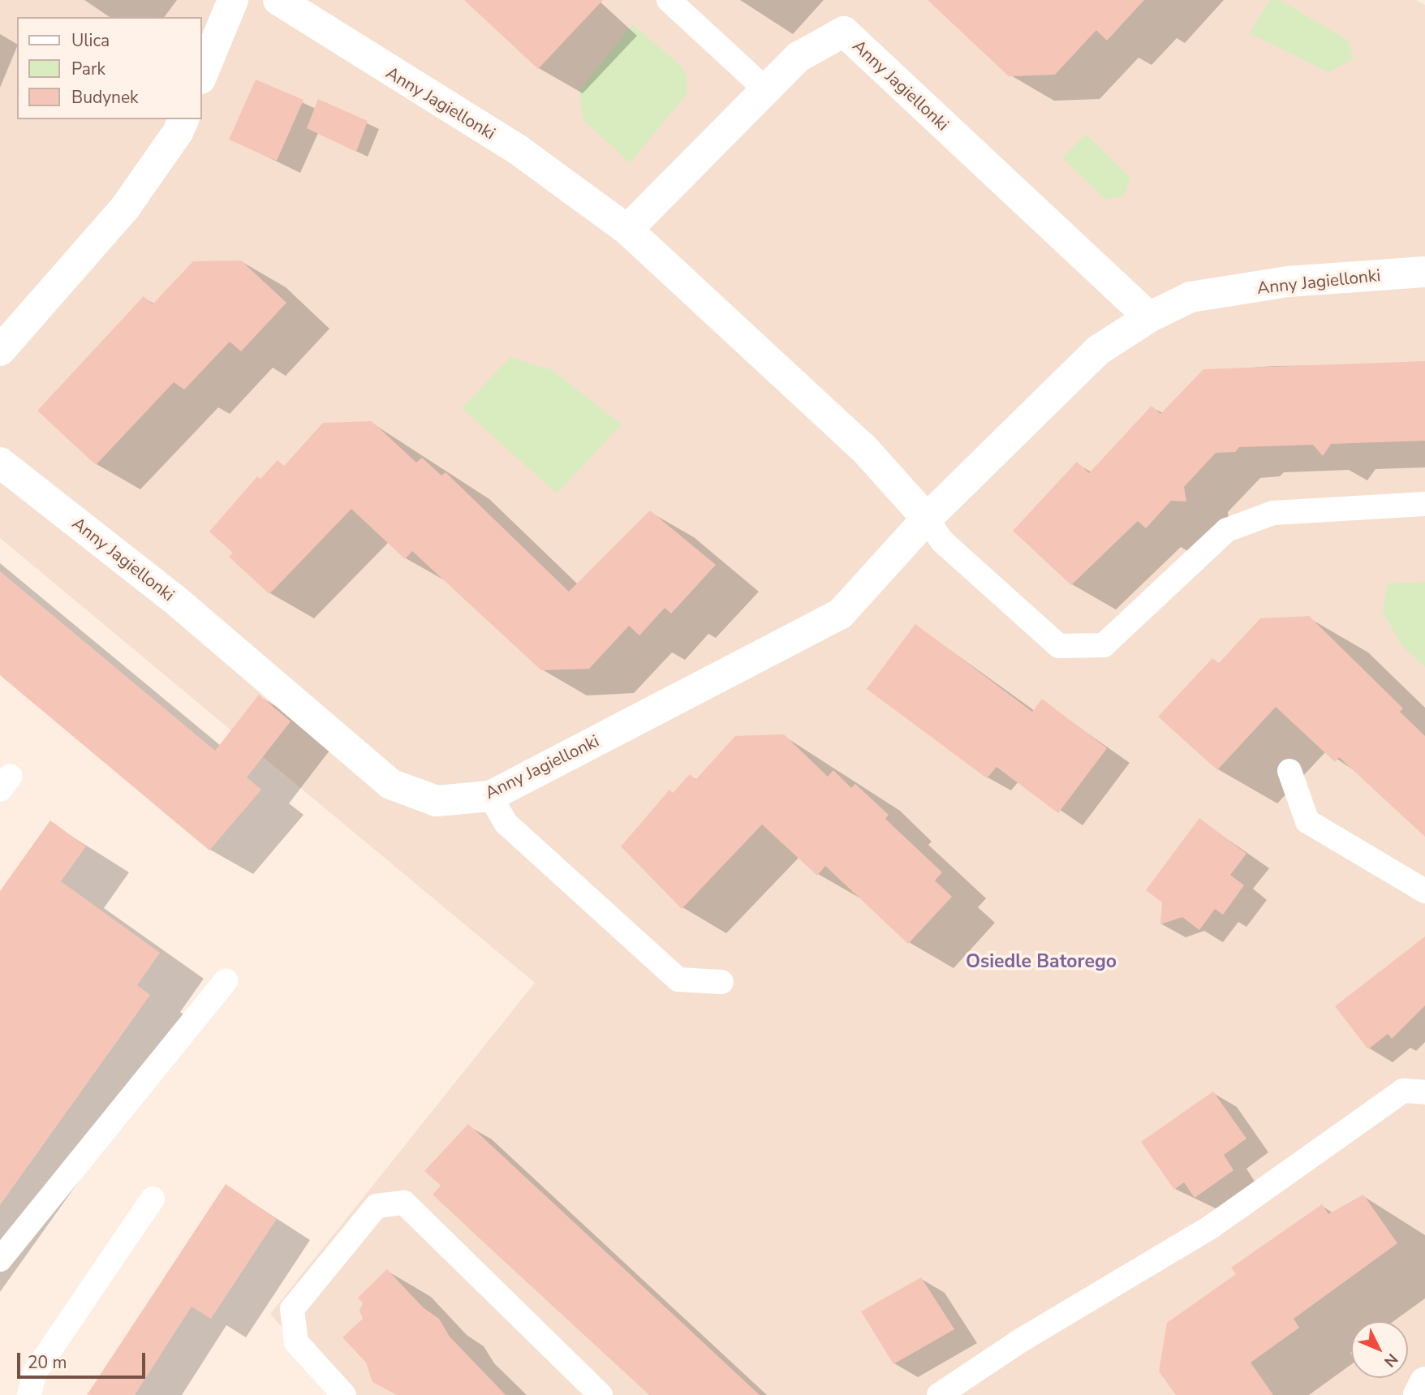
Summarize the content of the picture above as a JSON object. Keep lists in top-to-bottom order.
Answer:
{
  "streets": {
    "street": ["Anny Jagiellonki"]
  },
  "districts": ["Osiedle Batorego"],
  "legend": ["Ulica", "Park", "Budynek"],
  "scale_bar": "20 m",
  "north": "bottom right"
}
